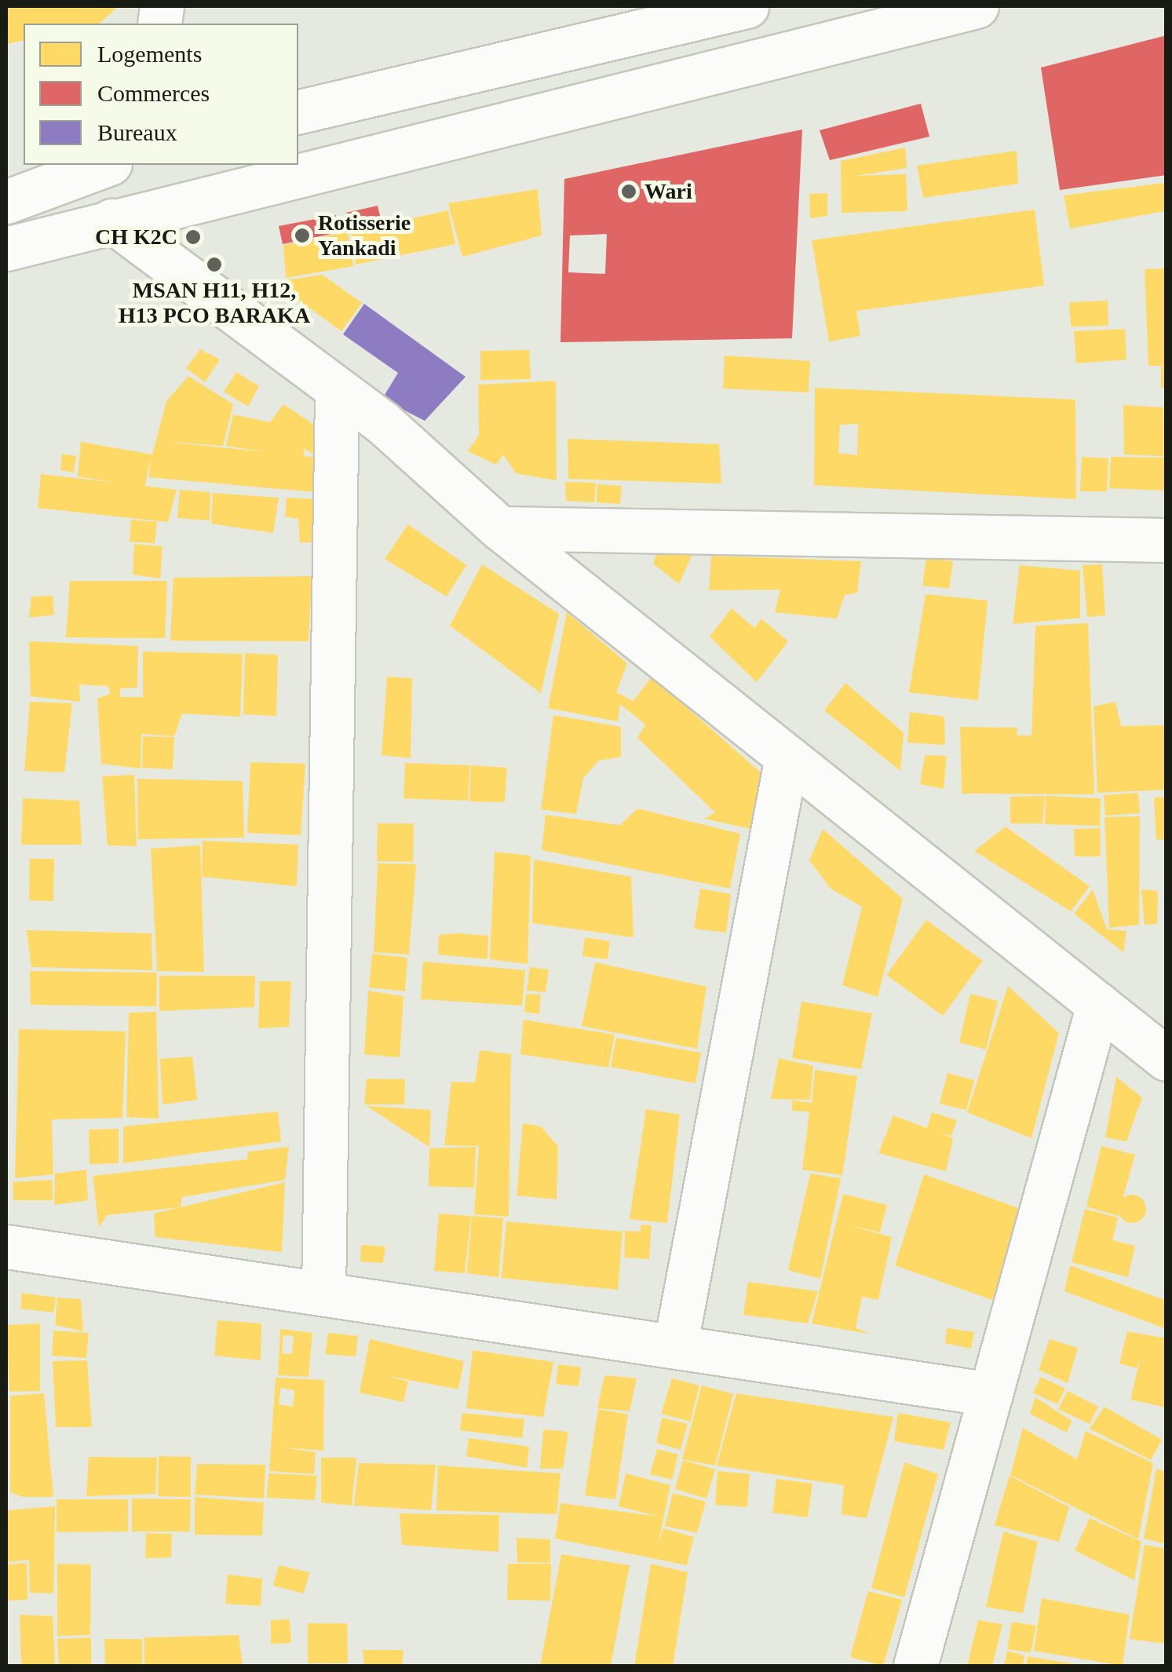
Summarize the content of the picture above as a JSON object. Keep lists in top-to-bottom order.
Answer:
{
  "places": [
    "Wari",
    "Rotisserie Yankadi",
    "CH K2C",
    "MSAN H11, H12, H13 PCO BARAKA"
  ],
  "legend": ["Logements", "Commerces", "Bureaux"]
}
